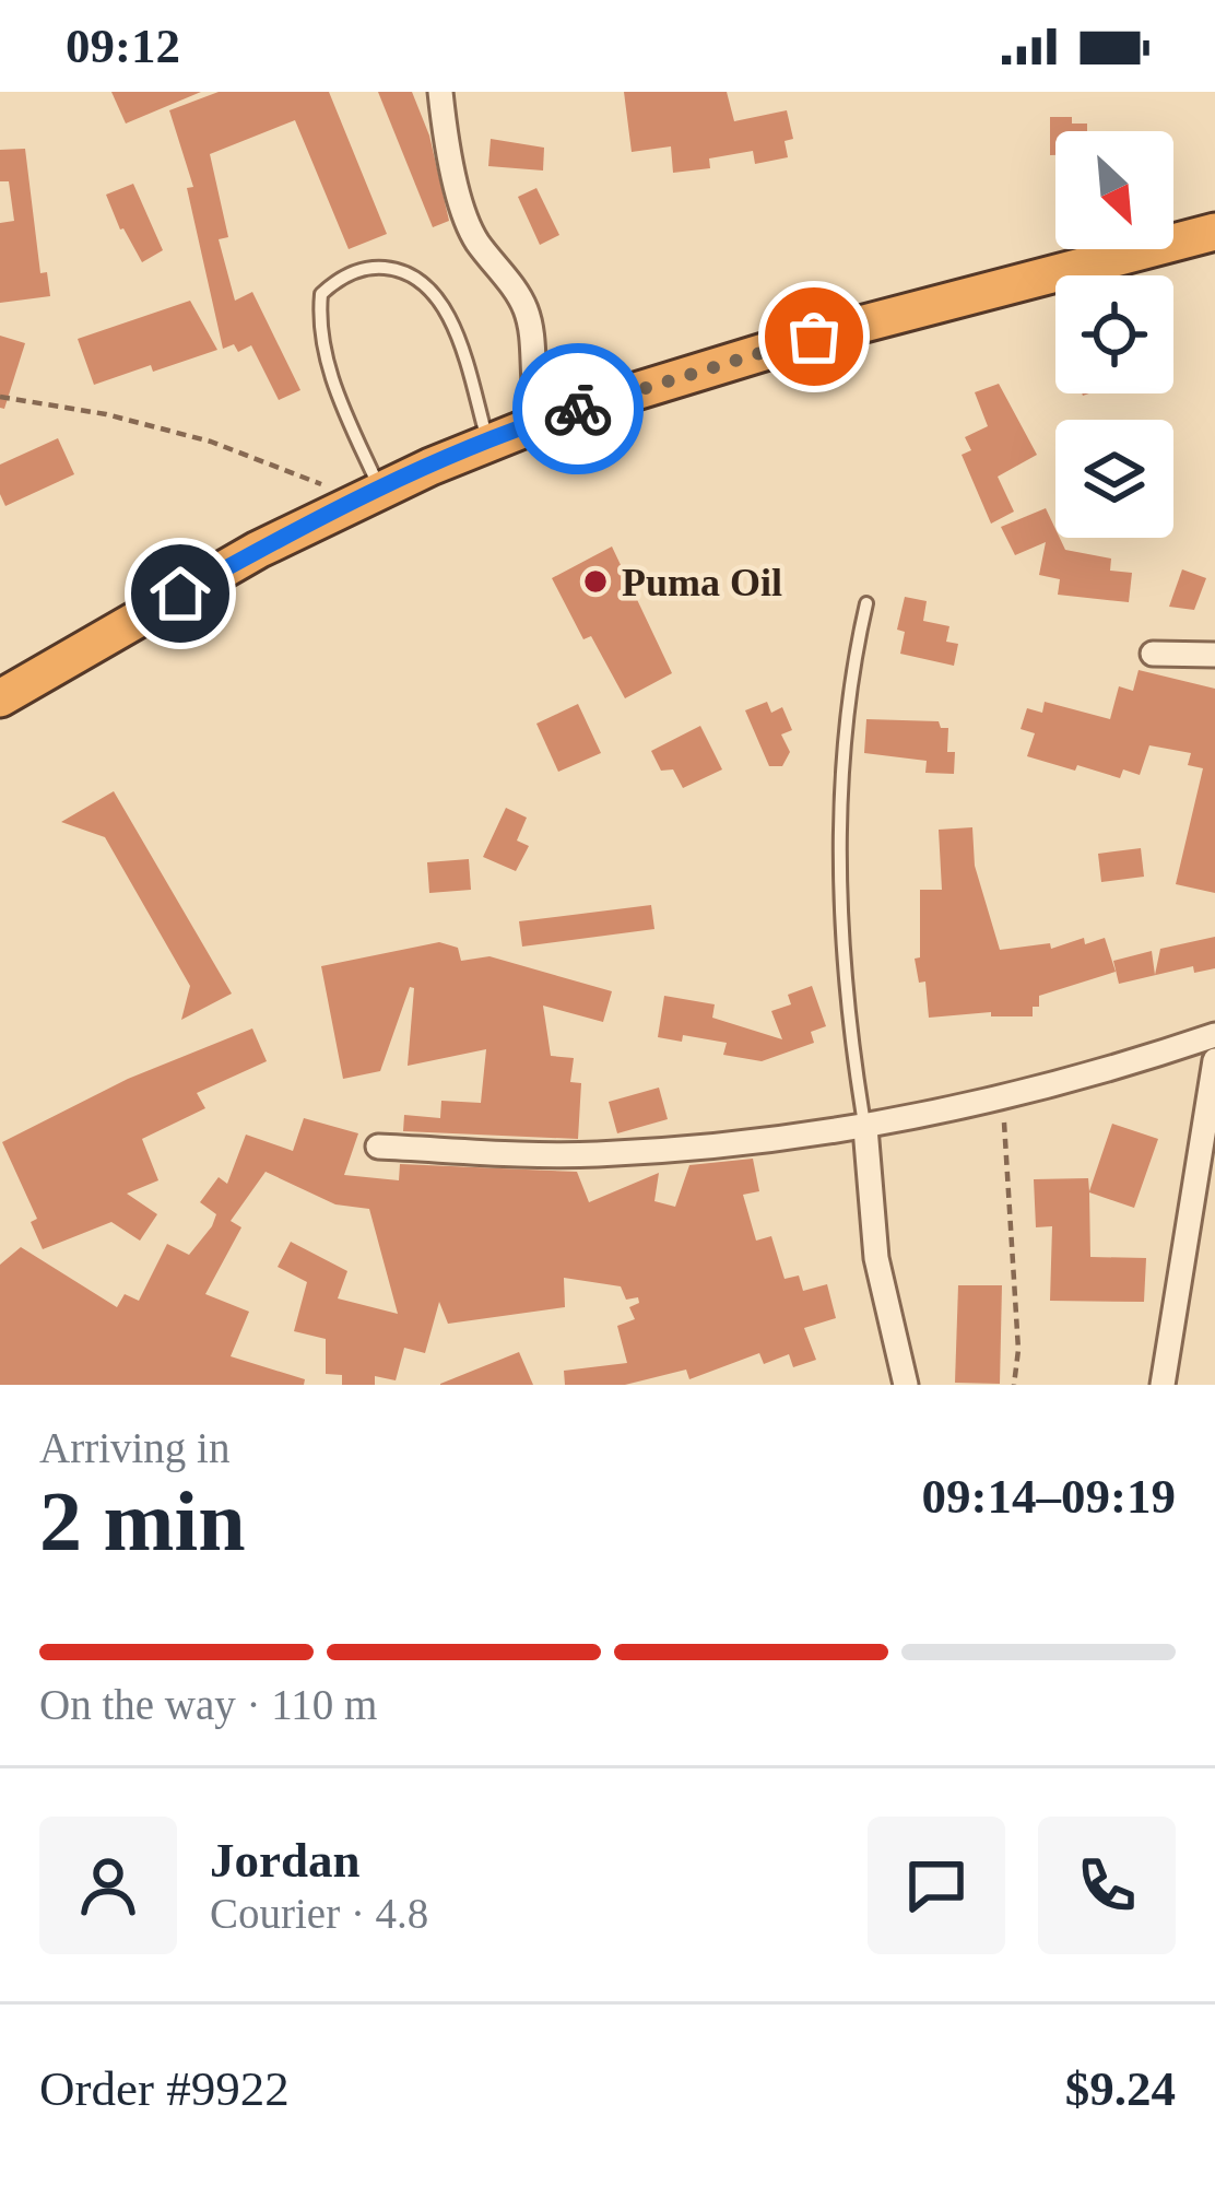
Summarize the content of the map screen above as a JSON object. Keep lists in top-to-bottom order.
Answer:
{
  "places": ["Puma Oil"],
  "north": "bottom right",
  "page": {
    "status": "09:12",
    "heading": ["2 min", "Arriving in", "09:14–09:19"],
    "panel": [
      "Jordan",
      "Courier · 4.8",
      "Order #9922",
      "$9.24"
    ],
    "bar": "On the way · 110 m"
  }
}
